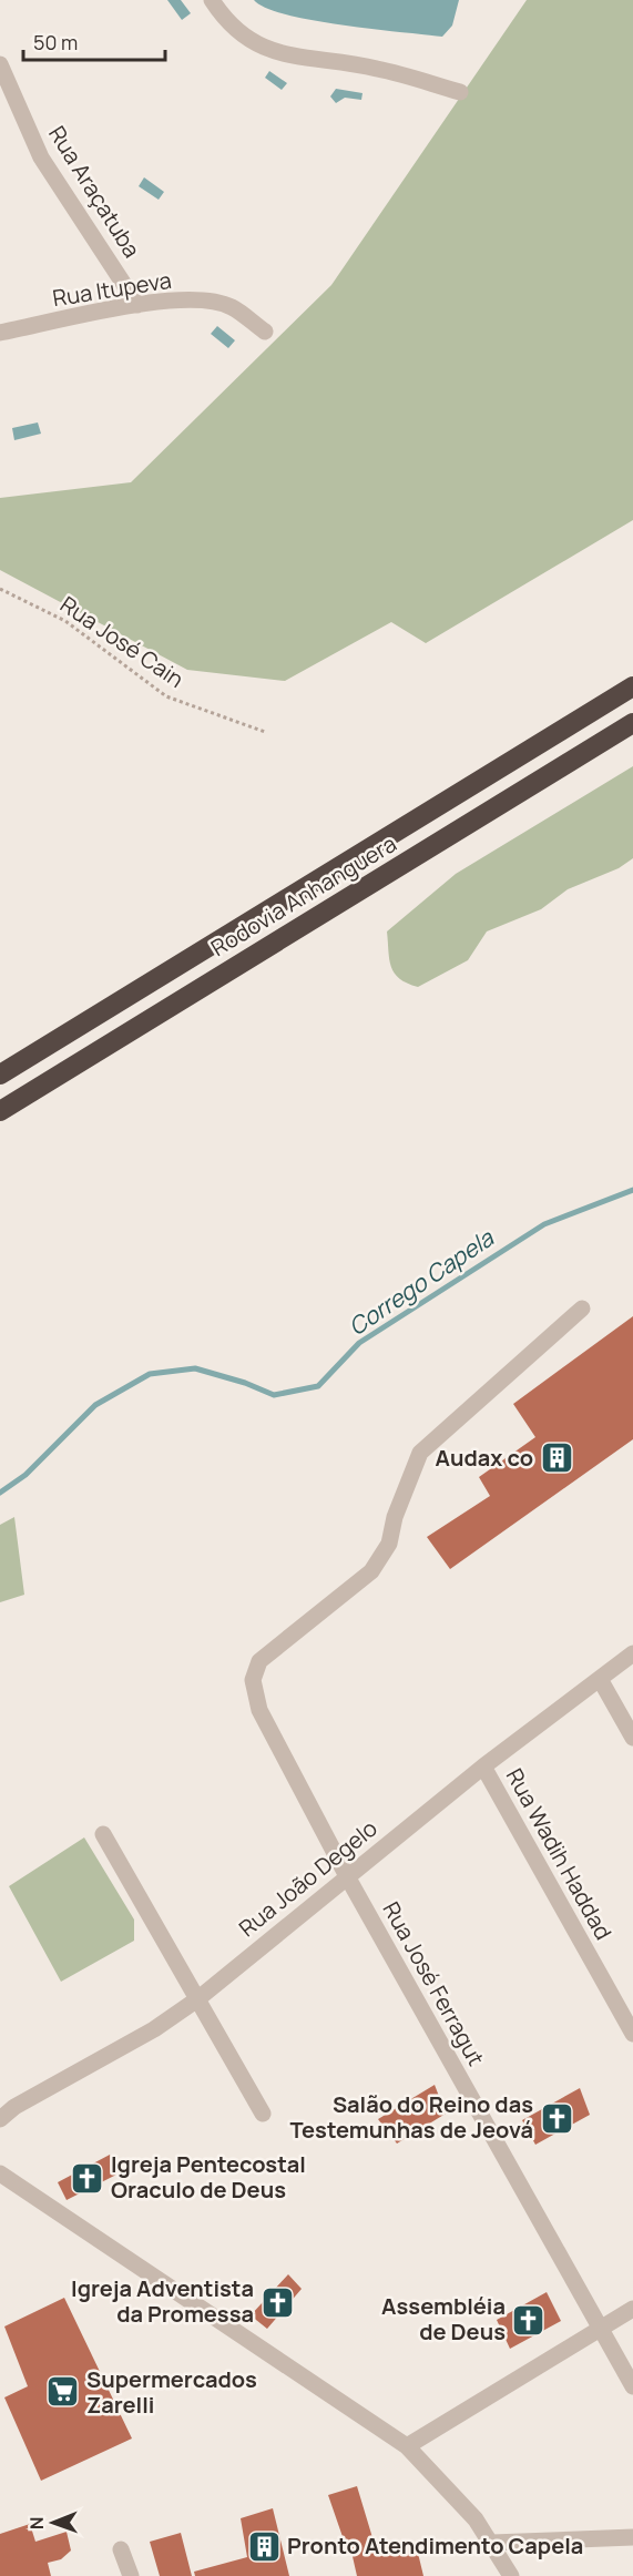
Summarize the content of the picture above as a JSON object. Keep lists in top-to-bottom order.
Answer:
{
  "streets": {
    "highway": ["Rodovia Anhanguera"],
    "street": [
      "Rua Araçatuba",
      "Rua Itupeva",
      "Rua Wadih Haddad",
      "Rua João Degelo",
      "Rua José Ferragut"
    ],
    "path": ["Rua José Cain"]
  },
  "crossings": [
    ["Rua Araçatuba", "Rua Itupeva"],
    ["Rua Wadih Haddad", "Rua João Degelo"],
    ["Rua João Degelo", "Rua José Ferragut"]
  ],
  "water": ["Corrego Capela"],
  "places": {
    "building": ["Audax co", "Pronto Atendimento Capela"],
    "church": [
      "Salão do Reino das Testemunhas de Jeová",
      "Igreja Pentecostal Oraculo de Deus",
      "Igreja Adventista da Promessa",
      "Assembléia de Deus"
    ],
    "supermarket": ["Supermercados Zarelli"]
  },
  "scale_bar": "50 m",
  "north": "left"
}
